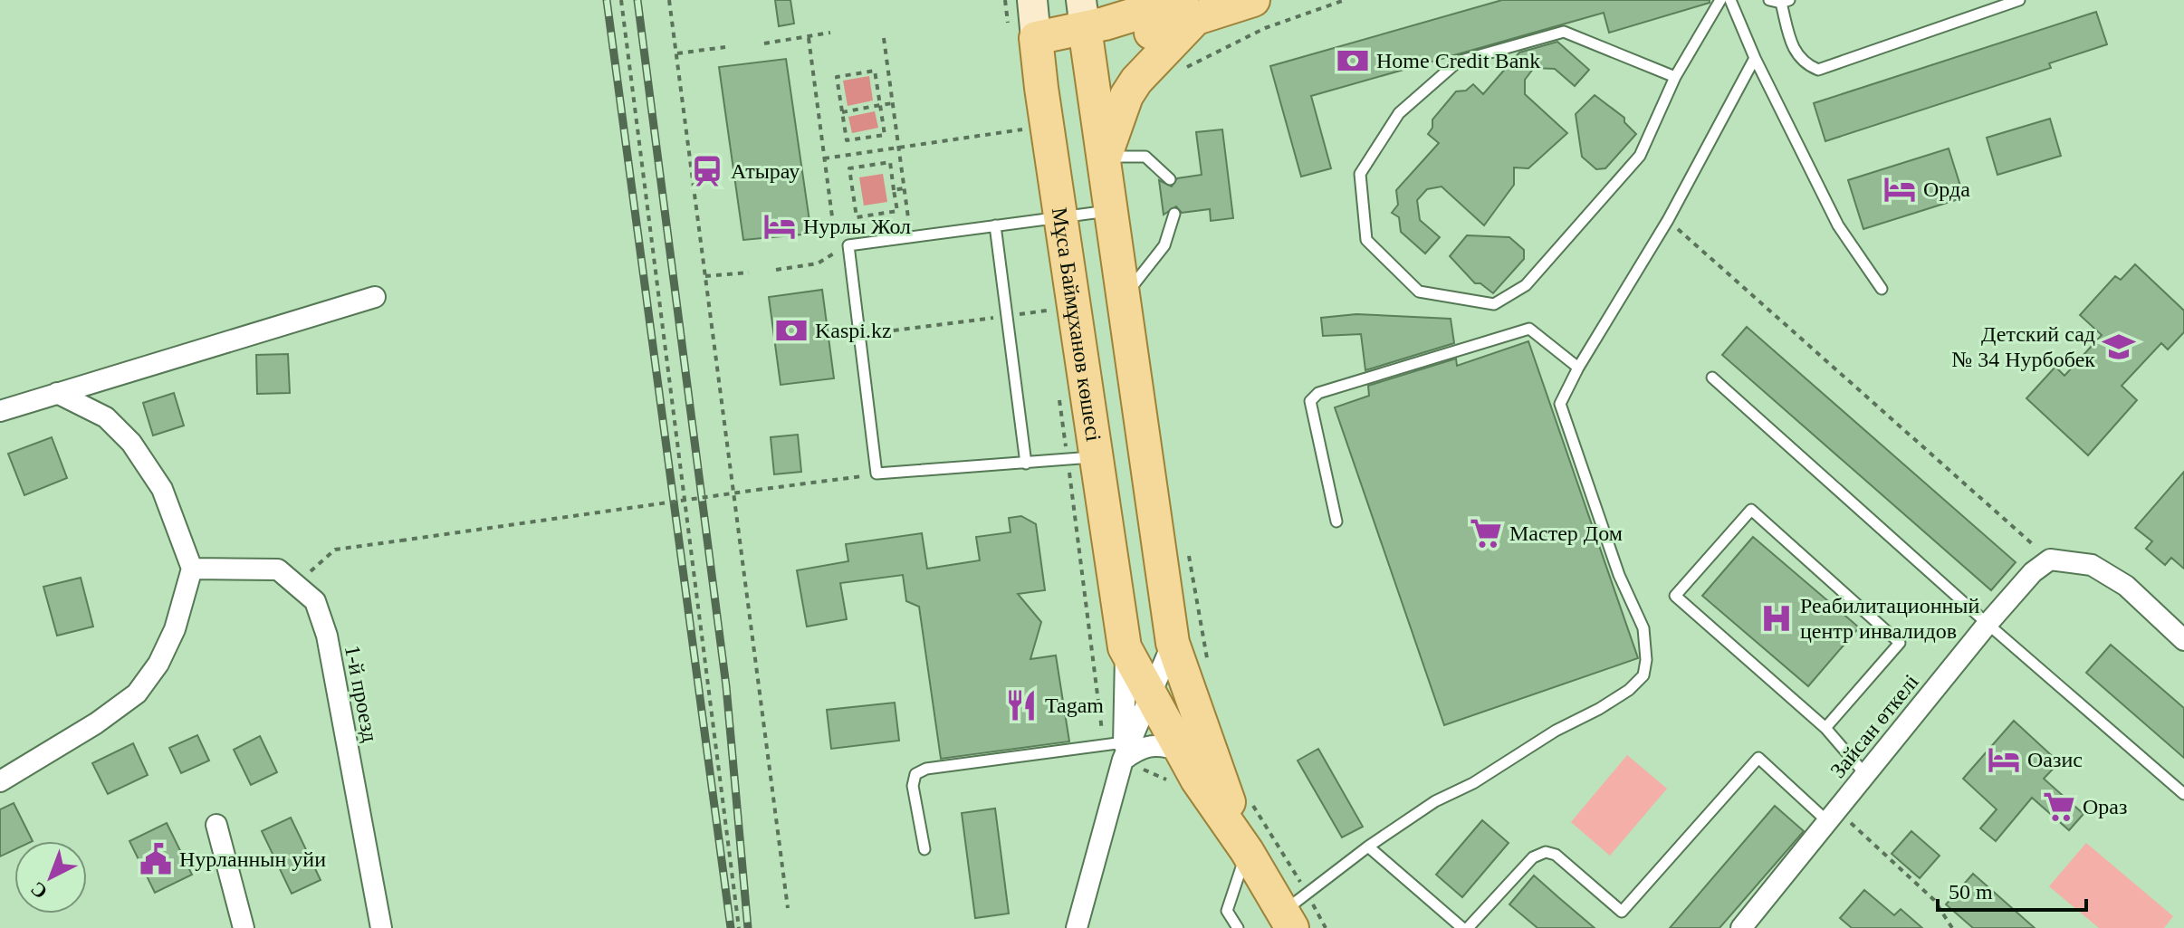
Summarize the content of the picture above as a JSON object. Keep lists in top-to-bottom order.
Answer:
{
  "streets": {
    "main road": ["Мұса Баймұханов көшесі"],
    "street": ["1-й проезд", "Зайсан өткелі"]
  },
  "places": {
    "bank": ["Home Credit Bank", "Kaspi.kz"],
    "station": ["Атырау"],
    "hotel": ["Орда", "Нурлы Жол", "Оазис"],
    "school or university": ["Детский сад № 34 Нурбобек"],
    "supermarket": ["Мастер Дом", "Ораз"],
    "hospital": ["Реабилитационный центр инвалидов"],
    "restaurant": ["Tagam"],
    "public building": ["Нурланнын уйи"]
  },
  "scale_bar": "50 m",
  "north": "bottom left"
}
